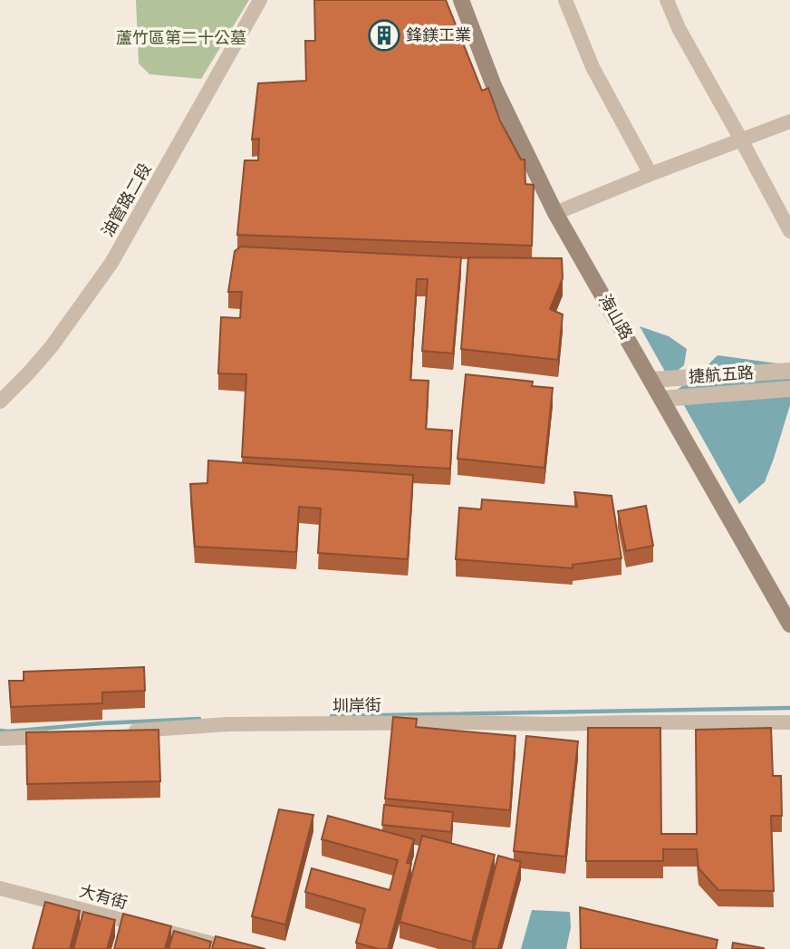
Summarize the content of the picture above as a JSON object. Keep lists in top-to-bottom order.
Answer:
{
  "streets": {
    "main road": ["海山路"],
    "street": [
      "油管路二段",
      "捷航五路",
      "圳岸街",
      "大有街"
    ]
  },
  "crossings": [
    ["海山路", "捷航五路"]
  ],
  "parks": ["蘆竹區第二十公墓"],
  "places": {
    "building": ["鋒鎂工業"]
  }
}
